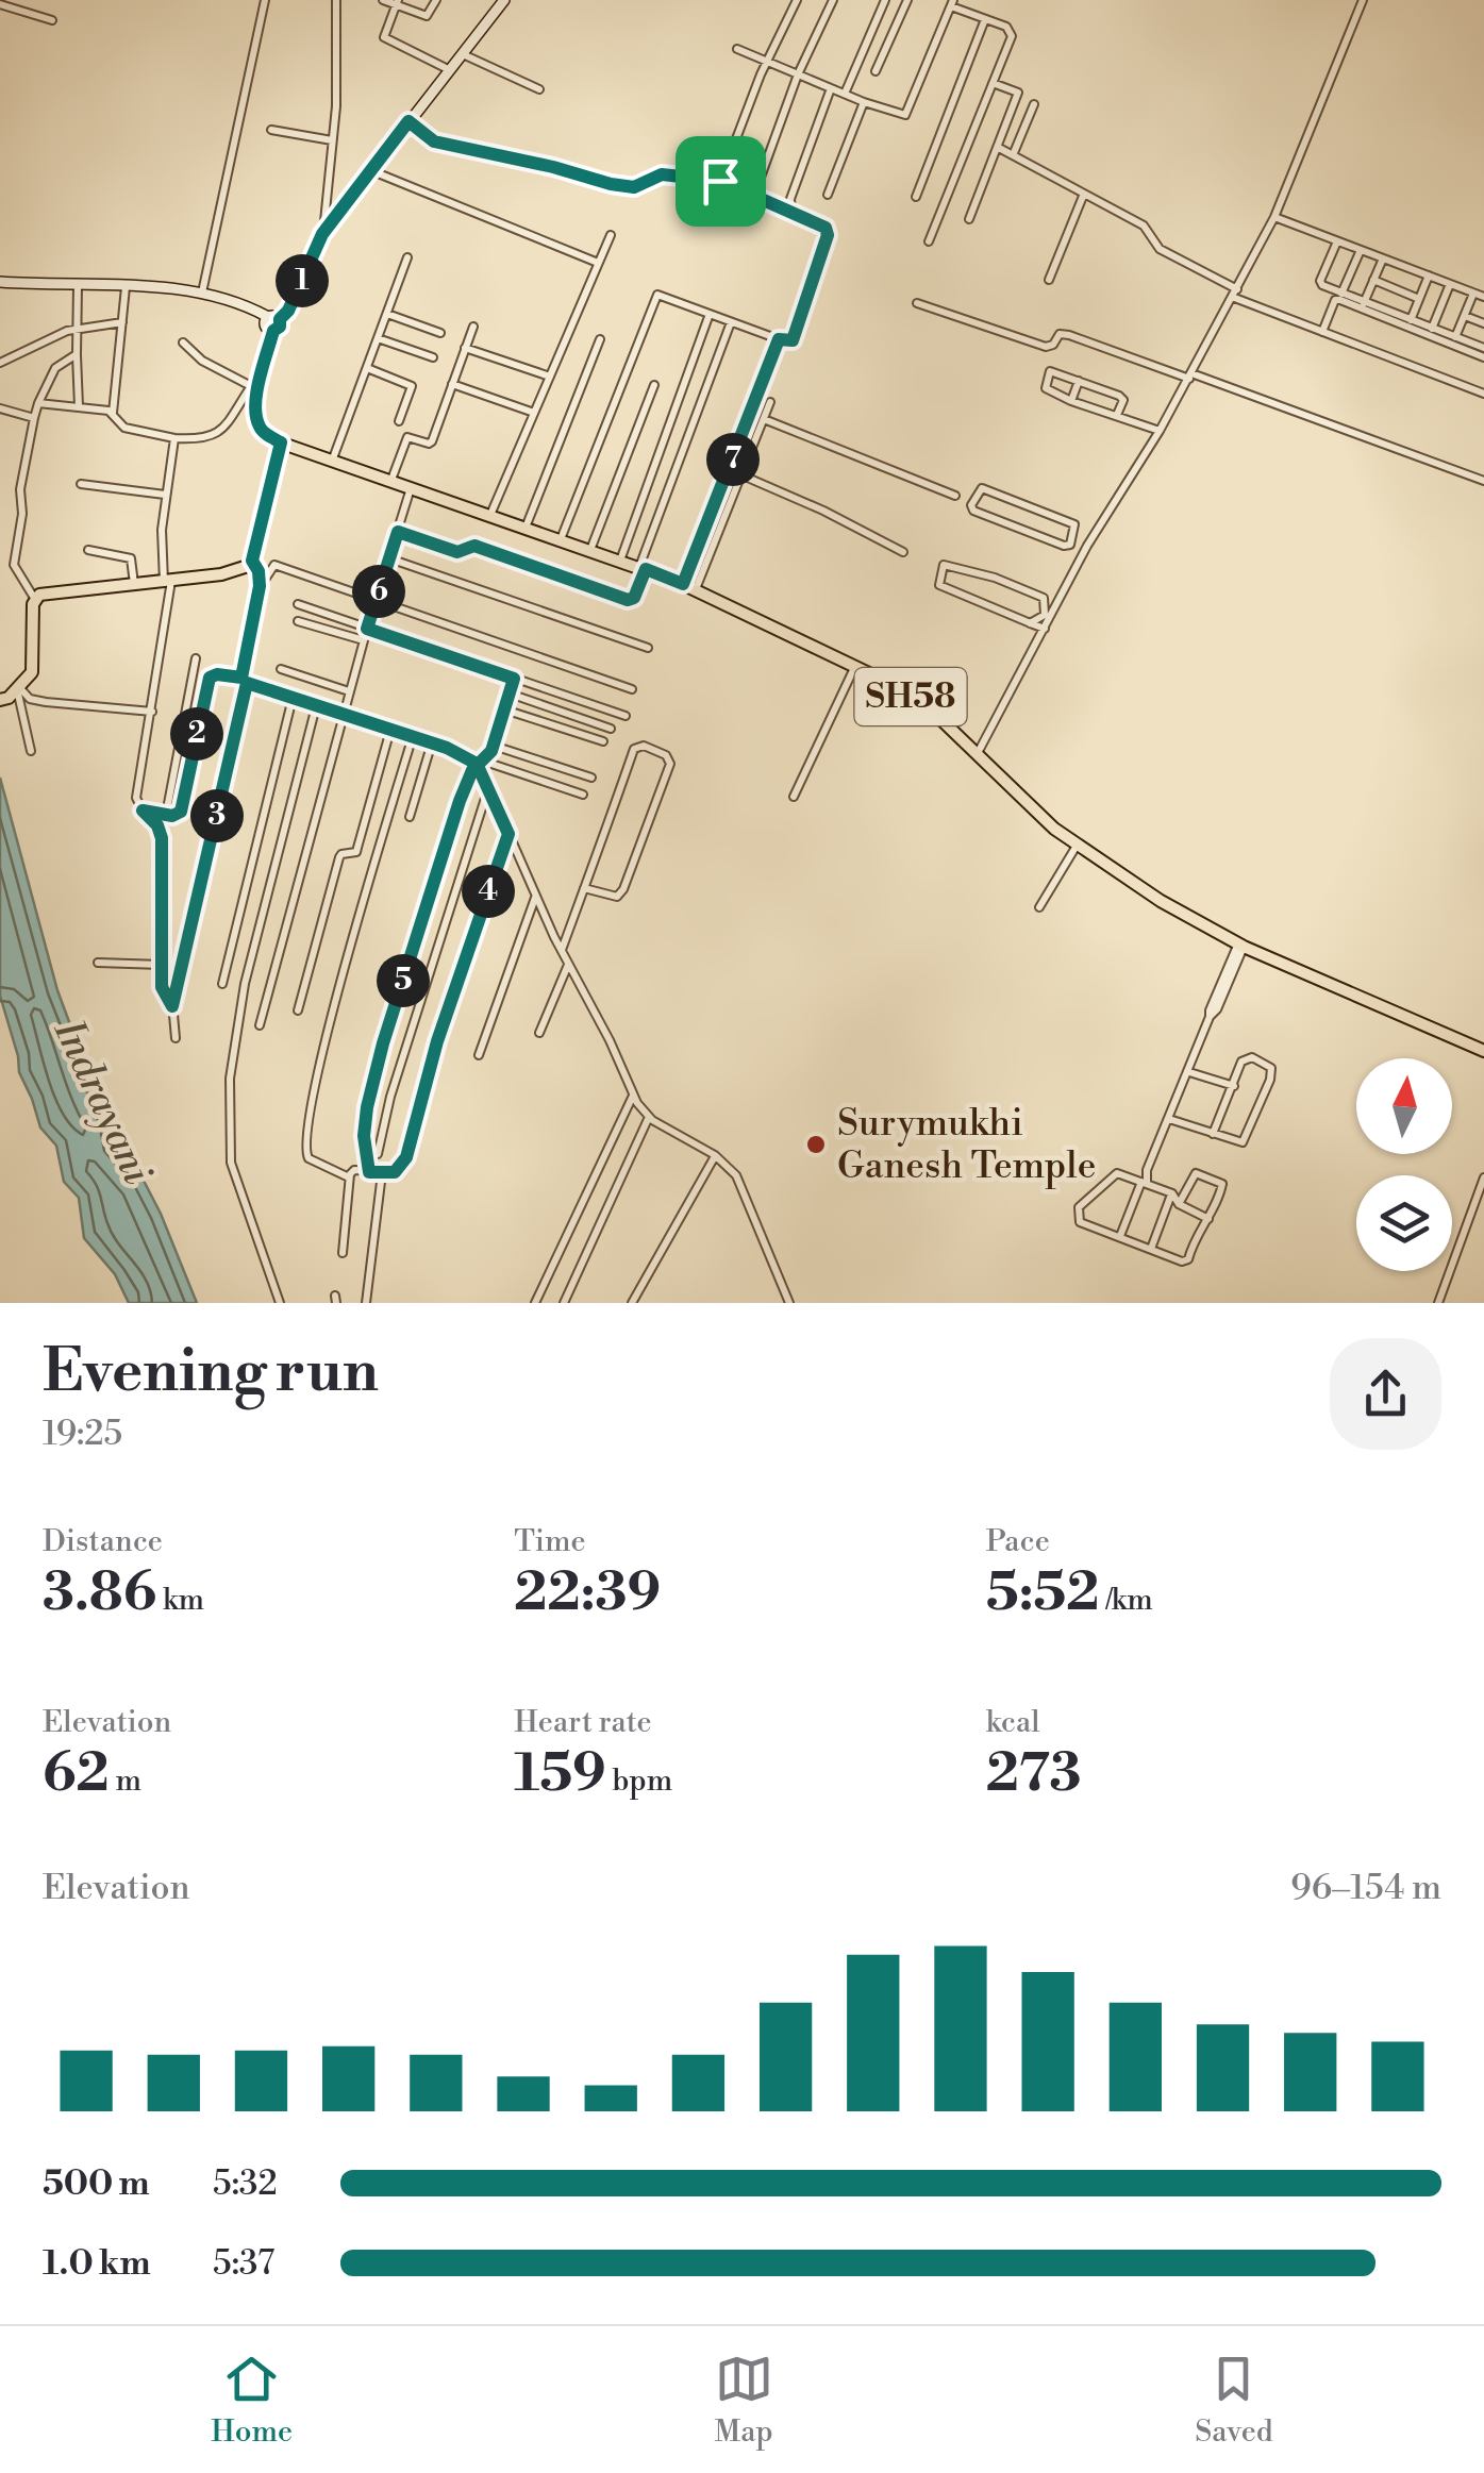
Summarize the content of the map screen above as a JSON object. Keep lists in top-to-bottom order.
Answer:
{
  "streets": {
    "main road": ["SH58"]
  },
  "water": ["Indrayani"],
  "places": ["Surymukhi Ganesh Temple"],
  "north": "top",
  "page": {
    "pins": [
      "1",
      "7",
      "6",
      "2",
      "3",
      "4",
      "5"
    ],
    "heading": ["Evening run", "19:25"],
    "stats": [
      ["Distance", "3.86 km"],
      ["Time", "22:39"],
      ["Pace", "5:52 /km"],
      ["Elevation", "62 m"],
      ["Heart rate", "159 bpm"],
      ["kcal", "273"]
    ],
    "chart": ["Elevation", "96–154 m"],
    "list": [
      {
        "name": "500 m",
        "note": "5:32"
      },
      {
        "name": "1.0 km",
        "note": "5:37"
      }
    ],
    "tabs": ["Home", "Map", "Saved"]
  }
}
